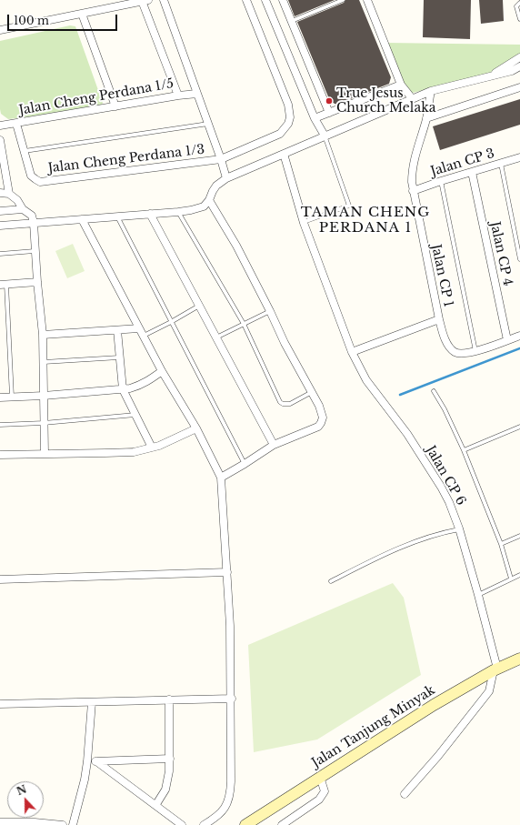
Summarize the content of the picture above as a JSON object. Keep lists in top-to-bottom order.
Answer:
{
  "streets": {
    "main road": ["Jalan Tanjung Minyak"],
    "street": [
      "Jalan Cheng Perdana 1/5",
      "Jalan Cheng Perdana 1/3",
      "Jalan CP 3",
      "Jalan CP 4",
      "Jalan CP 1",
      "Jalan CP 6"
    ]
  },
  "crossings": [
    ["Jalan CP 3", "Jalan CP 4"],
    ["Jalan CP 3", "Jalan CP 1"],
    ["Jalan CP 6", "Jalan Tanjung Minyak"]
  ],
  "districts": ["TAMAN CHENG PERDANA 1"],
  "places": ["True Jesus Church Melaka"],
  "scale_bar": "100 m",
  "north": "top"
}
